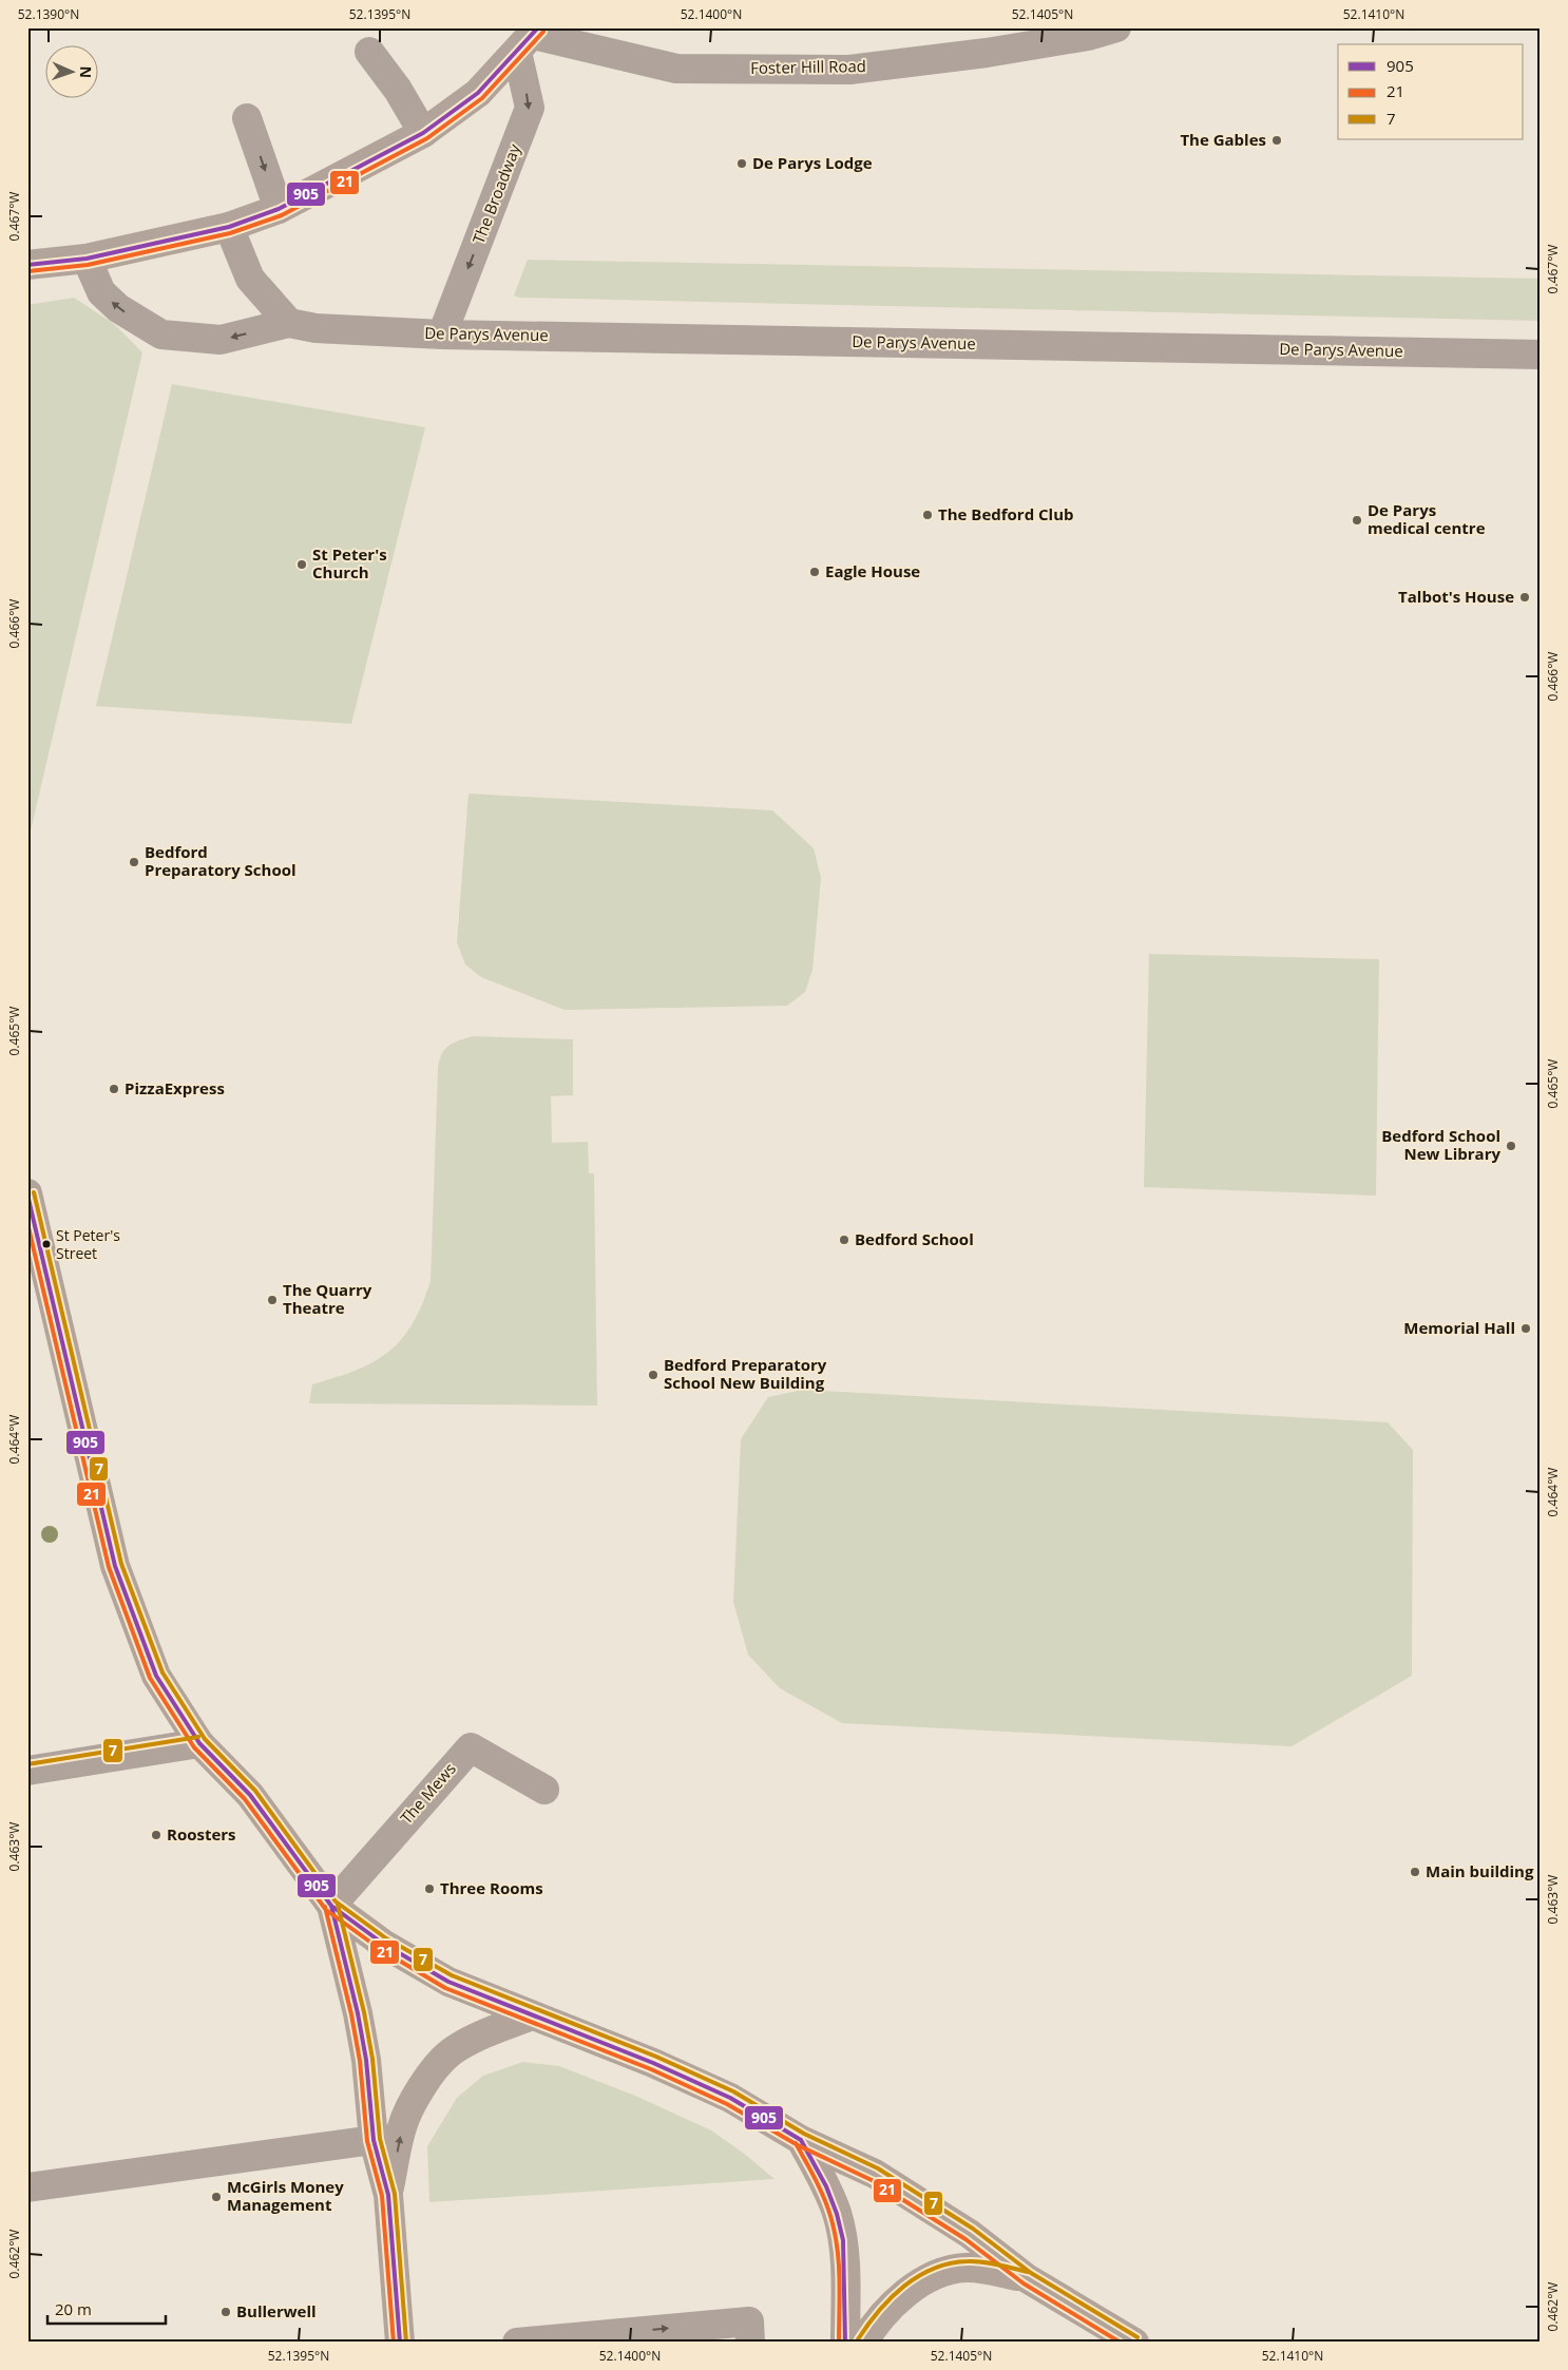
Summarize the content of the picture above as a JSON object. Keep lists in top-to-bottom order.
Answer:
{
  "streets": {
    "street": [
      "Foster Hill Road",
      "The Broadway",
      "De Parys Avenue",
      "The Mews"
    ]
  },
  "crossings": [
    ["Foster Hill Road", "The Broadway"],
    ["The Broadway", "De Parys Avenue"]
  ],
  "one_way": ["The Broadway"],
  "places": [
    "The Gables",
    "De Parys Lodge",
    "The Bedford Club",
    "De Parys medical centre",
    "St Peter's Church",
    "Eagle House",
    "Talbot's House",
    "Bedford Preparatory School",
    "PizzaExpress",
    "Bedford School New Library",
    "Bedford School",
    "St Peter's Street",
    "The Quarry Theatre",
    "Memorial Hall",
    "Bedford Preparatory School New Building",
    "Roosters",
    "Main building",
    "Three Rooms",
    "McGirls Money Management",
    "Bullerwell"
  ],
  "lines": ["transit line 905", "transit line 21", "transit line 7"],
  "legend": ["905", "21", "7"],
  "scale_bar": "20 m",
  "north": "right",
  "coordinates": [
    "52.1390°N",
    "52.1395°N",
    "52.1400°N",
    "52.1405°N",
    "52.1410°N",
    "0.467°W",
    "0.466°W",
    "0.465°W",
    "0.464°W",
    "0.463°W",
    "0.462°W"
  ]
}
